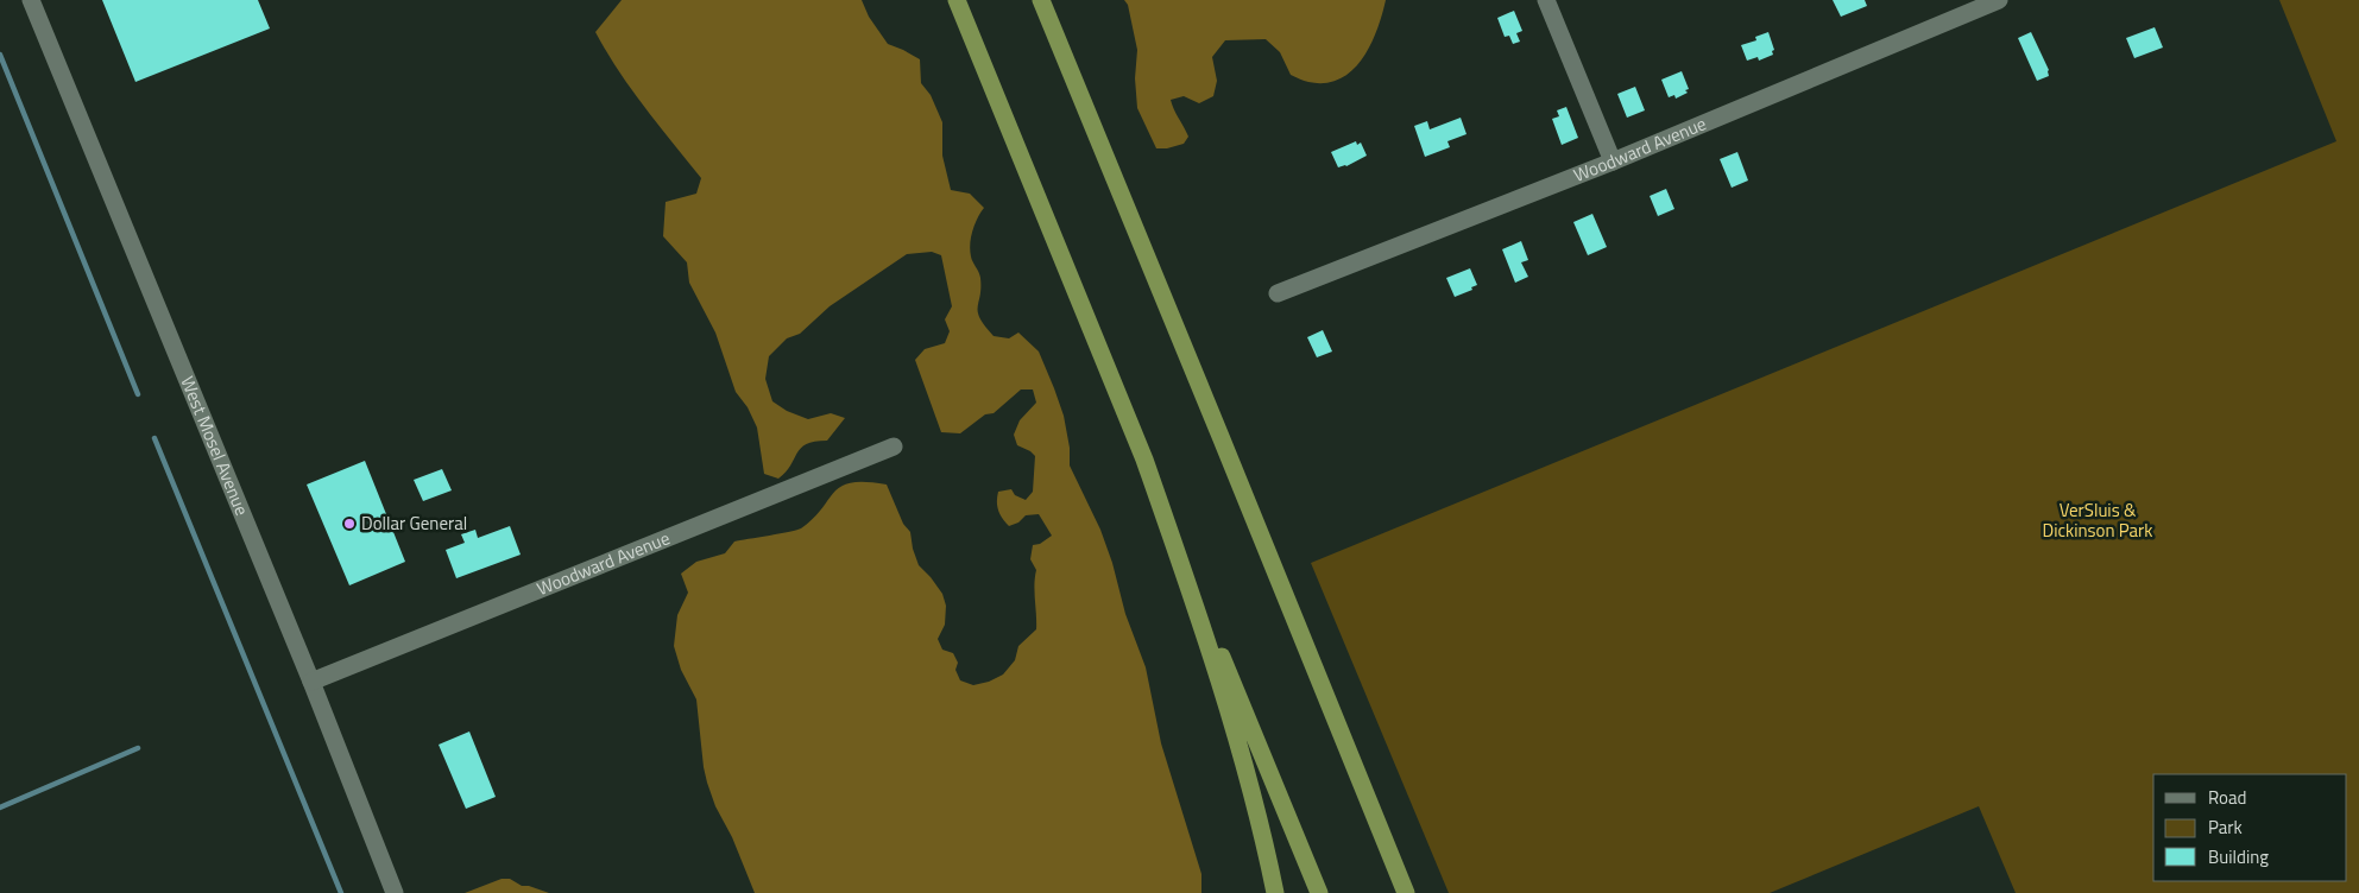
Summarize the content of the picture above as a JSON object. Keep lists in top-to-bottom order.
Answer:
{
  "streets": {
    "street": ["Woodward Avenue", "West Mosel Avenue"]
  },
  "crossings": [
    ["Woodward Avenue", "West Mosel Avenue"]
  ],
  "parks": ["VerSluis & Dickinson Park"],
  "places": ["Dollar General"],
  "legend": ["Road", "Park", "Building"]
}
